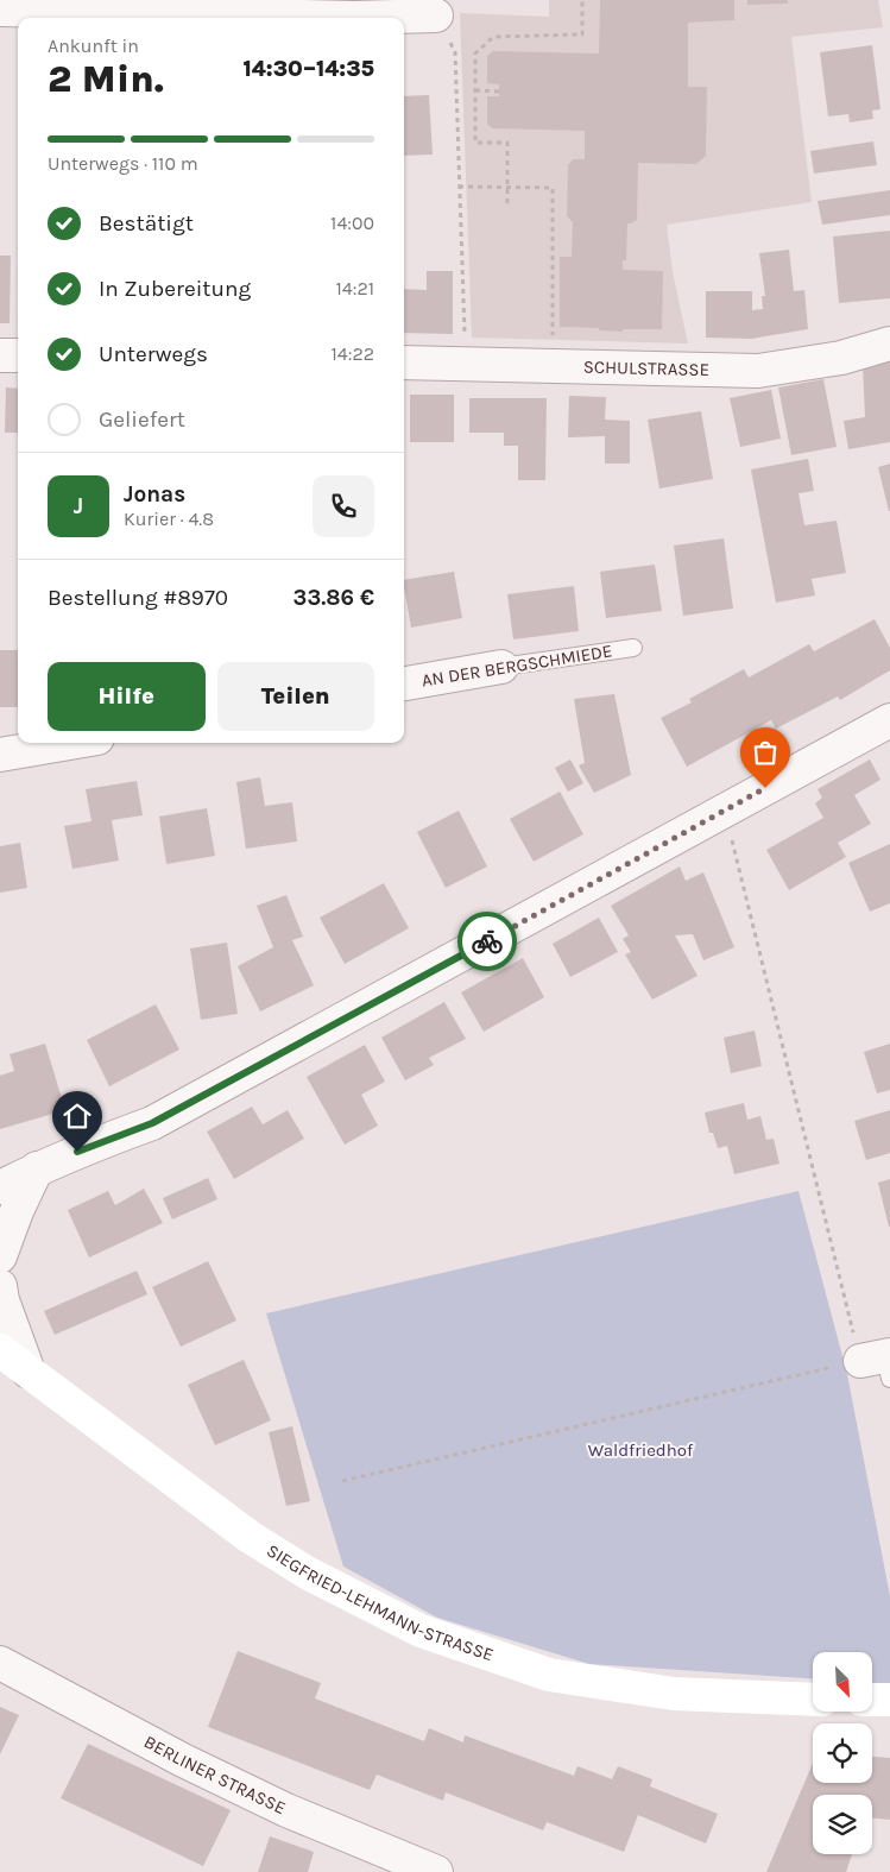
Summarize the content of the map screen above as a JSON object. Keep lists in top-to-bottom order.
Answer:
{
  "streets": {
    "main road": ["SIEGFRIED-LEHMANN-STRASSE"],
    "street": ["SCHULSTRASSE", "AN DER BERGSCHMIEDE", "BERLINER STRASSE"]
  },
  "parks": ["Waldfriedhof"],
  "north": "bottom right",
  "page": {
    "heading": ["2 Min.", "Ankunft in", "14:30–14:35"],
    "panel": [
      "Jonas",
      "Kurier · 4.8",
      "Bestellung #8970",
      "33.86 €"
    ],
    "bar": "Unterwegs · 110 m",
    "list": [
      ["Bestätigt", "14:00"],
      ["In Zubereitung", "14:21"],
      ["Unterwegs", "14:22"],
      "Geliefert"
    ],
    "round": "J",
    "buttons": ["Hilfe", "Teilen"]
  }
}
